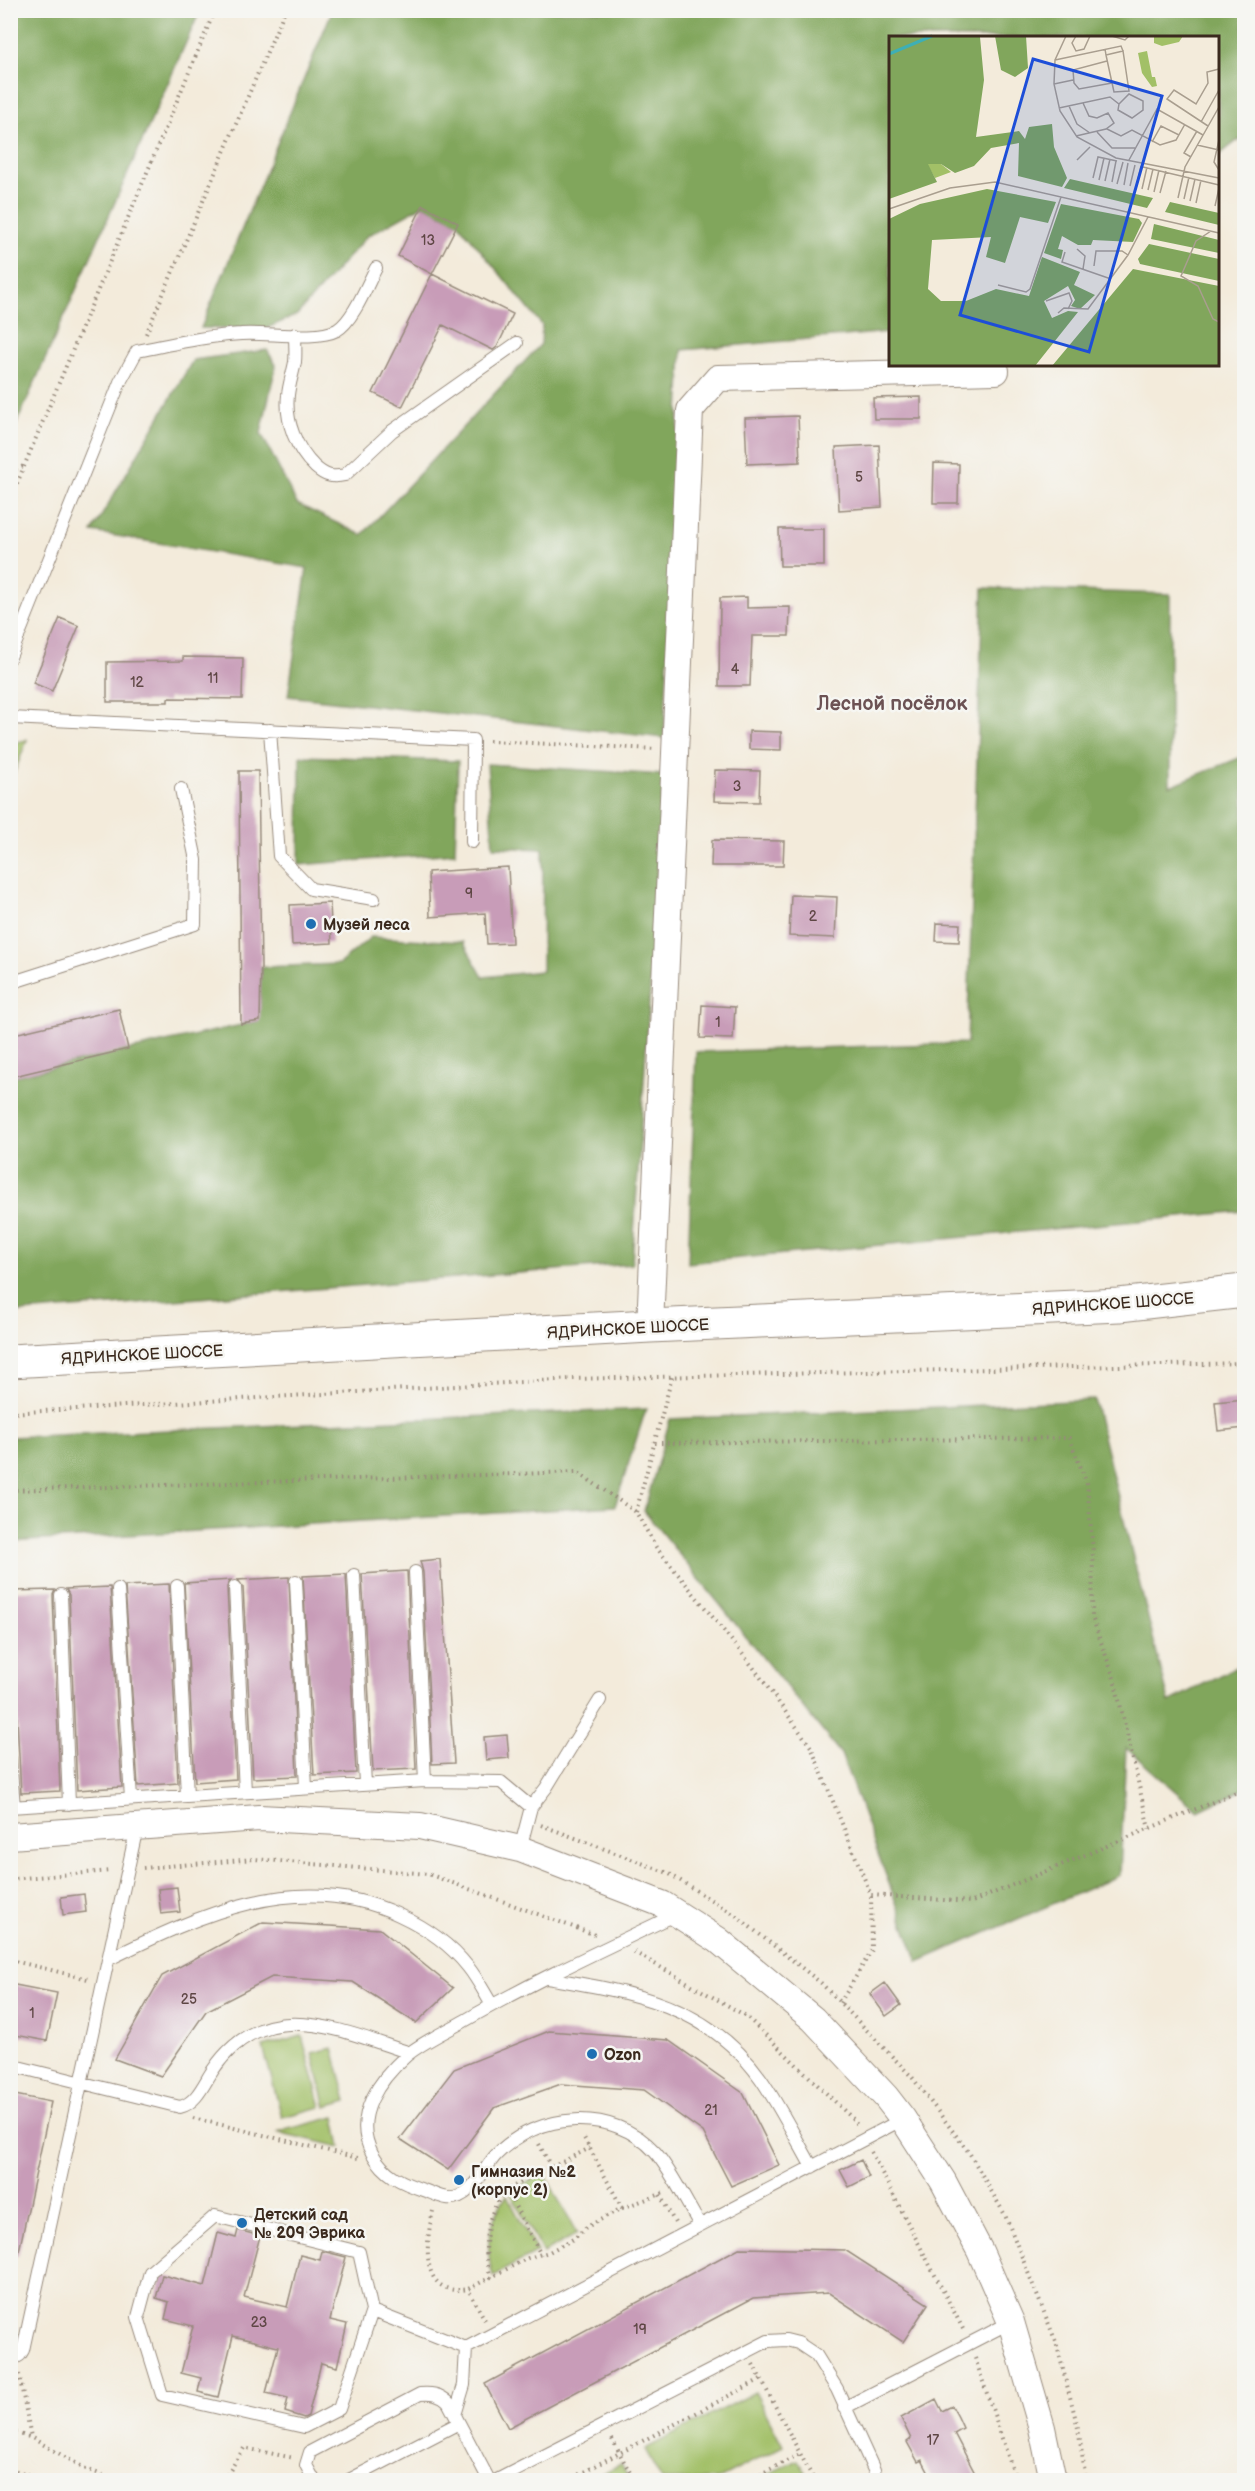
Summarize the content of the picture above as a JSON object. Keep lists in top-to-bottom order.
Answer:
{
  "streets": {
    "main road": ["ЯДРИНСКОЕ ШОССЕ"]
  },
  "districts": ["Лесной посёлок"],
  "places": [
    "Музей леса",
    "Ozon",
    "Гимназия №2 (корпус 2)",
    "Детский сад № 209 Эврика"
  ],
  "house_numbers": [
    "13",
    "5",
    "4",
    "11",
    "12",
    "3",
    "9",
    "2",
    "1",
    "25",
    "1",
    "21",
    "23",
    "19",
    "17"
  ]
}
